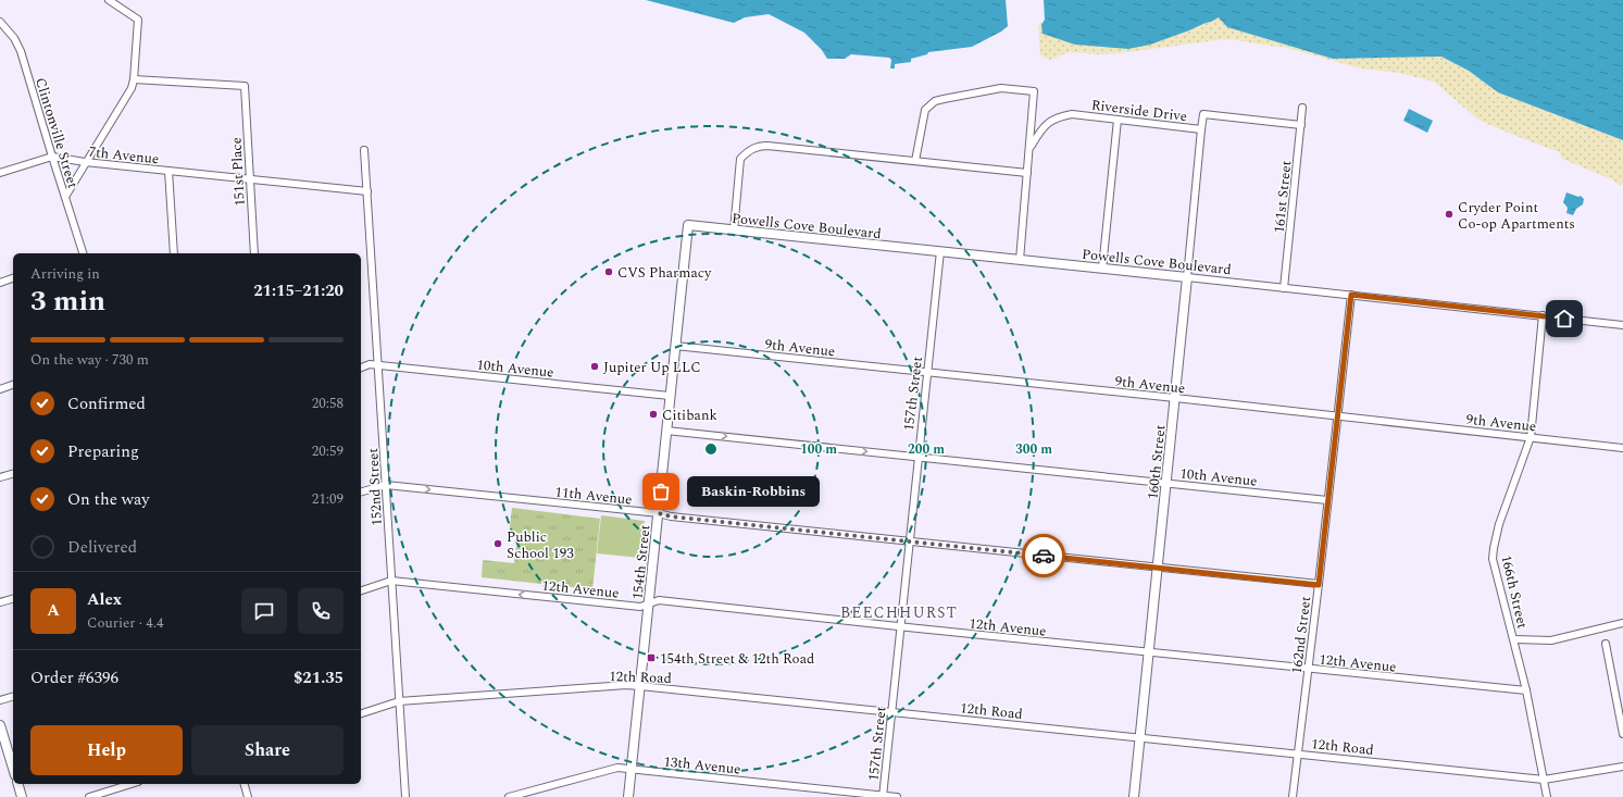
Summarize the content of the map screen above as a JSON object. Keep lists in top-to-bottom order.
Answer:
{
  "streets": {
    "street": [
      "Riverside Drive",
      "Clintonville Street",
      "7th Avenue",
      "151st Place",
      "161st Street",
      "Powells Cove Boulevard",
      "9th Avenue",
      "10th Avenue",
      "157th Street",
      "160th Street",
      "152nd Street",
      "11th Avenue",
      "154th Street",
      "12th Avenue",
      "166th Street",
      "162nd Street",
      "12th Road",
      "13th Avenue"
    ]
  },
  "crossings": [
    ["Riverside Drive", "161st Street"],
    ["Riverside Drive", "160th Street"],
    ["Clintonville Street", "7th Avenue"],
    ["7th Avenue", "151st Place"],
    ["161st Street", "Powells Cove Boulevard"],
    ["Powells Cove Boulevard", "157th Street"],
    ["Powells Cove Boulevard", "160th Street"],
    ["Powells Cove Boulevard", "154th Street"],
    ["Powells Cove Boulevard", "166th Street"],
    ["Powells Cove Boulevard", "162nd Street"],
    ["9th Avenue", "157th Street"],
    ["9th Avenue", "160th Street"],
    ["9th Avenue", "154th Street"],
    ["9th Avenue", "166th Street"],
    ["9th Avenue", "162nd Street"],
    ["10th Avenue", "157th Street"],
    ["10th Avenue", "160th Street"],
    ["10th Avenue", "152nd Street"],
    ["10th Avenue", "154th Street"],
    ["10th Avenue", "162nd Street"],
    ["157th Street", "11th Avenue"],
    ["157th Street", "12th Avenue"],
    ["157th Street", "12th Road"],
    ["157th Street", "13th Avenue"],
    ["160th Street", "11th Avenue"],
    ["160th Street", "12th Avenue"],
    ["160th Street", "12th Road"],
    ["152nd Street", "11th Avenue"],
    ["152nd Street", "12th Avenue"],
    ["152nd Street", "12th Road"],
    ["11th Avenue", "154th Street"],
    ["11th Avenue", "162nd Street"],
    ["154th Street", "12th Avenue"],
    ["154th Street", "12th Road"],
    ["154th Street", "13th Avenue"],
    ["12th Avenue", "166th Street"],
    ["12th Avenue", "162nd Street"],
    ["166th Street", "12th Road"],
    ["162nd Street", "12th Road"]
  ],
  "districts": ["BEECHHURST"],
  "places": {
    "other": [
      "Cryder Point Co-op Apartments",
      "CVS Pharmacy",
      "Jupiter Up LLC",
      "Citibank",
      "Baskin-Robbins",
      "Public School 193"
    ],
    "transit": ["154th Street & 12th Road"]
  },
  "page": {
    "heading": ["3 min", "Arriving in", "21:15–21:20"],
    "panel": [
      "Alex",
      "Courier · 4.4",
      "Order #6396",
      "$21.35"
    ],
    "bar": "On the way · 730 m",
    "list": [
      ["Confirmed", "20:58"],
      ["Preparing", "20:59"],
      ["On the way", "21:09"],
      "Delivered"
    ],
    "bubble": "Baskin-Robbins",
    "round": "A",
    "buttons": ["Help", "Share"]
  },
  "rings": ["100 m", "200 m", "300 m"]
}
